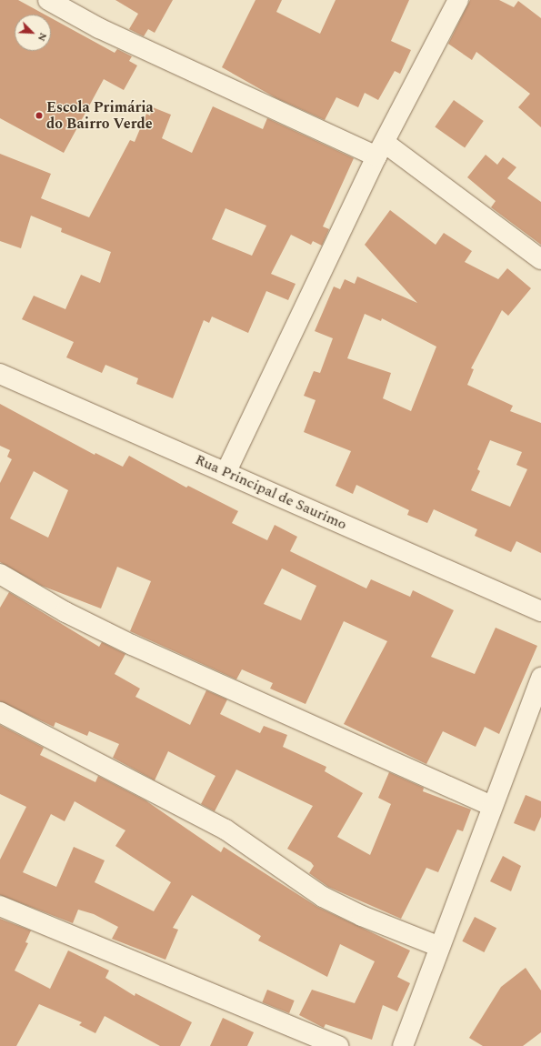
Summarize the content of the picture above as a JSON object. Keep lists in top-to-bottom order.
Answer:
{
  "streets": {
    "street": ["Rua Principal de Saurimo"]
  },
  "places": ["Escola Primária do Bairro Verde"],
  "north": "bottom right"
}
